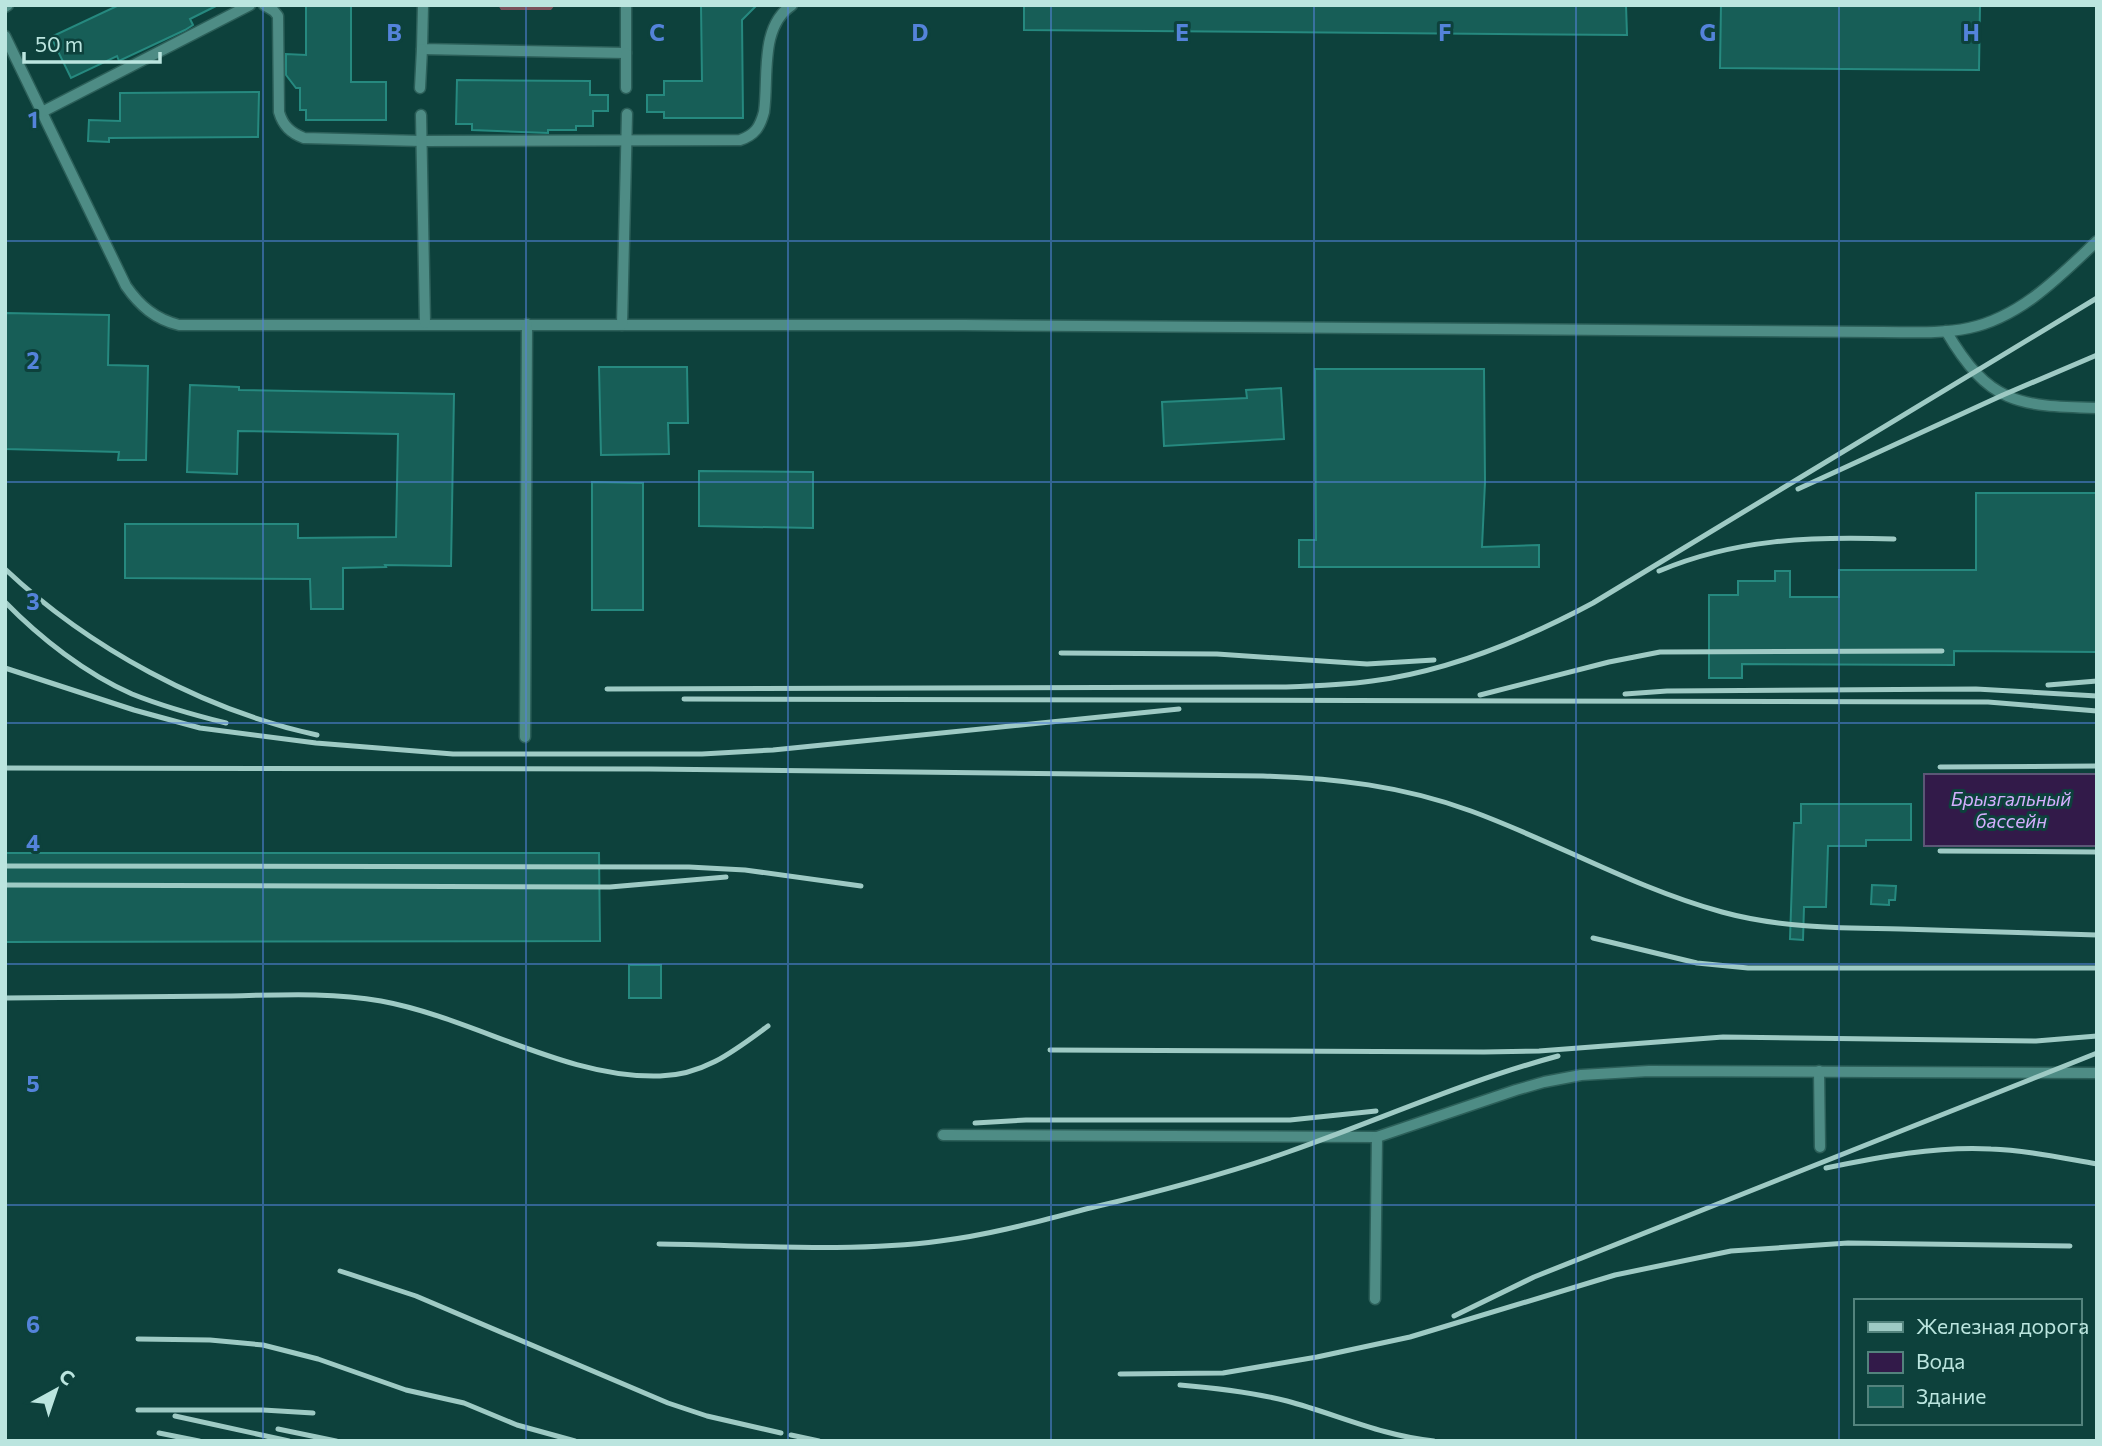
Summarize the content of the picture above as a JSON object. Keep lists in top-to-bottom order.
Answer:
{
  "water": ["Брызгальный бассейн"],
  "legend": ["Железная дорога", "Вода", "Здание"],
  "scale_bar": "50 m",
  "north": "top right",
  "grid": {
    "columns": [
      "B",
      "C",
      "D",
      "E",
      "F",
      "G",
      "H"
    ],
    "rows": [
      "1",
      "2",
      "3",
      "4",
      "5",
      "6"
    ]
  }
}
